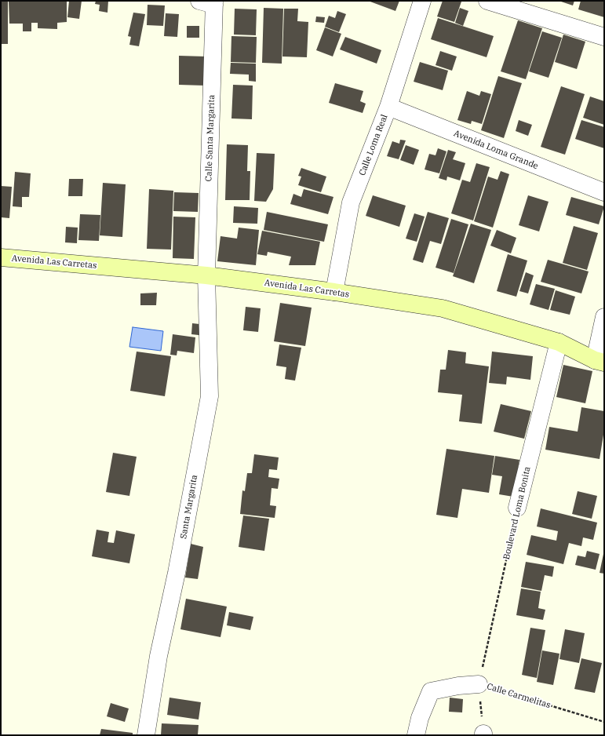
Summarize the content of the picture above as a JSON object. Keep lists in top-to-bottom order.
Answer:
{
  "streets": {
    "street": [
      "Calle Santa Margarita",
      "Calle Loma Real",
      "Avenida Loma Grande",
      "Avenida Las Carretas",
      "Santa Margarita",
      "Boulevard Loma Bonita",
      "Calle Carmelitas"
    ]
  },
  "crossings": [
    ["Calle Santa Margarita", "Avenida Las Carretas"],
    ["Calle Santa Margarita", "Santa Margarita"],
    ["Calle Loma Real", "Avenida Loma Grande"],
    ["Calle Loma Real", "Avenida Las Carretas"],
    ["Avenida Las Carretas", "Santa Margarita"],
    ["Avenida Las Carretas", "Boulevard Loma Bonita"],
    ["Boulevard Loma Bonita", "Calle Carmelitas"]
  ]
}
